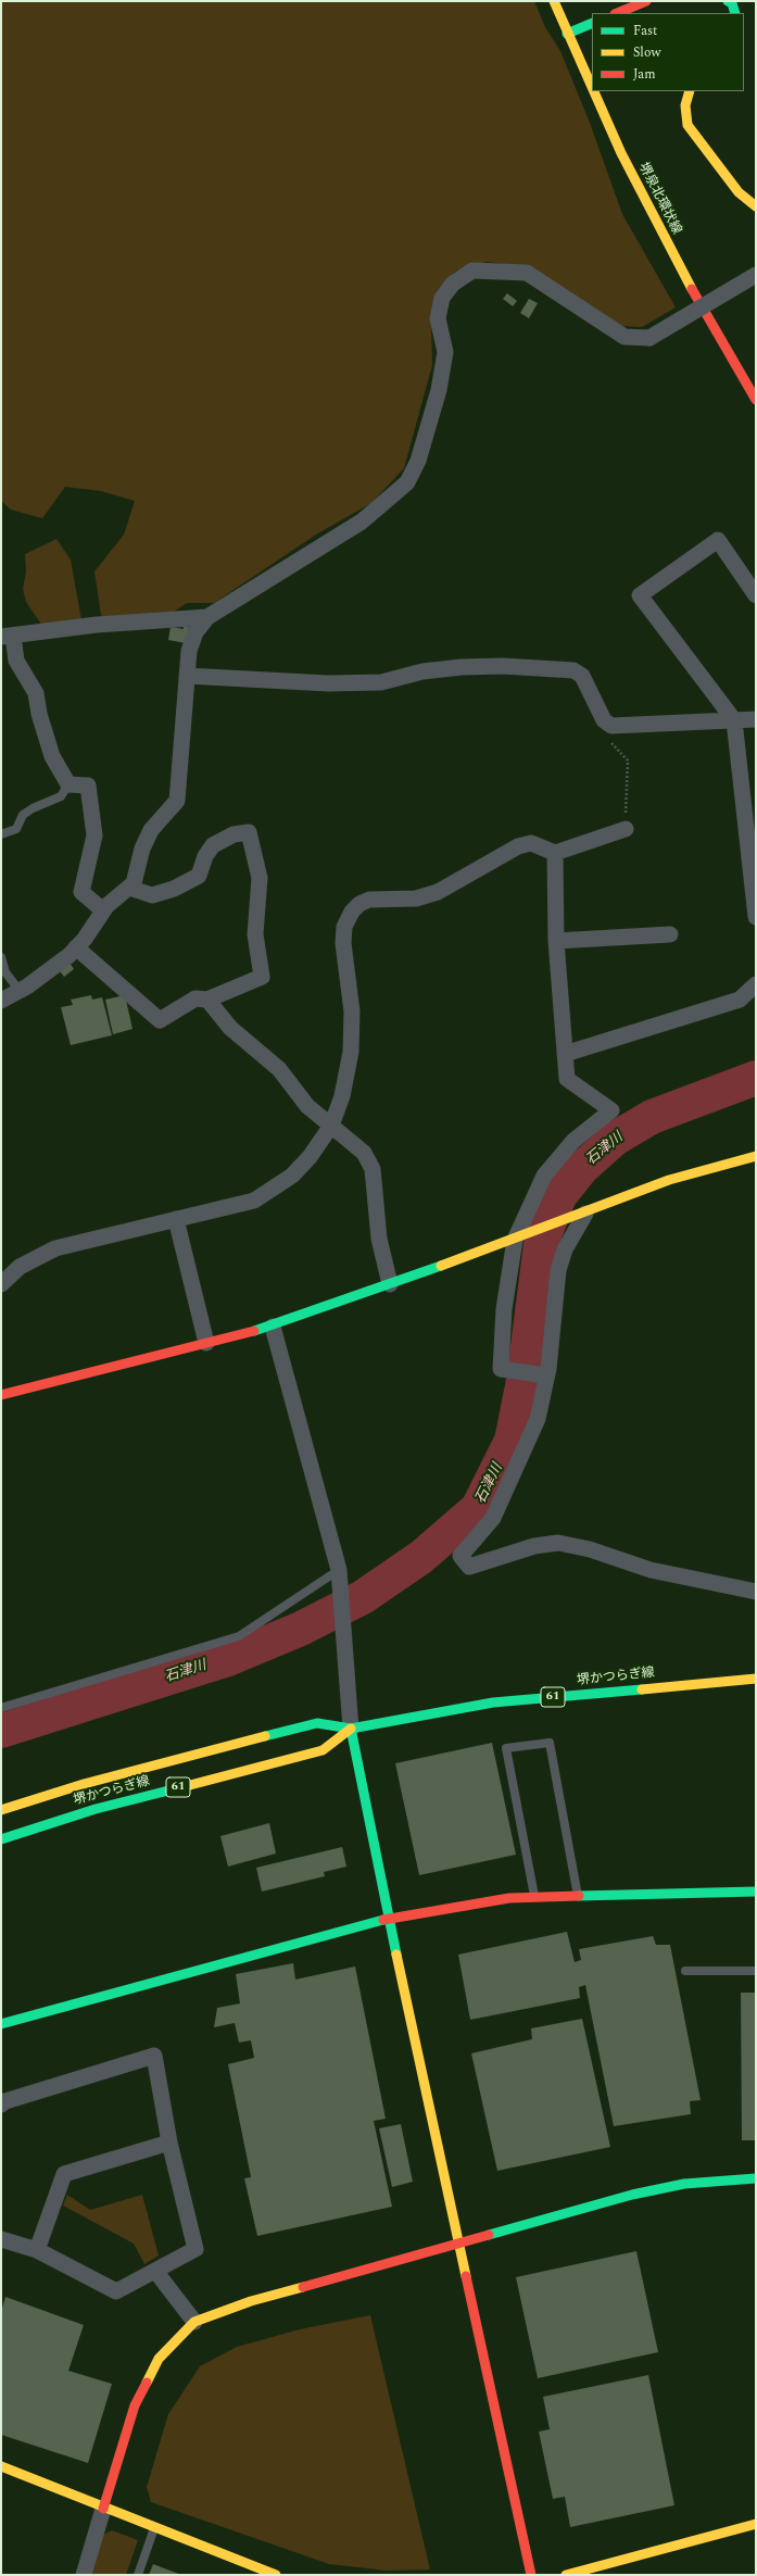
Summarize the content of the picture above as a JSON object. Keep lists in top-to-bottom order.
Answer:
{
  "streets": {
    "street": ["堺泉北環状線", "堺かつらぎ線", "61"]
  },
  "water": ["石津川"],
  "legend": ["Fast", "Slow", "Jam"]
}
